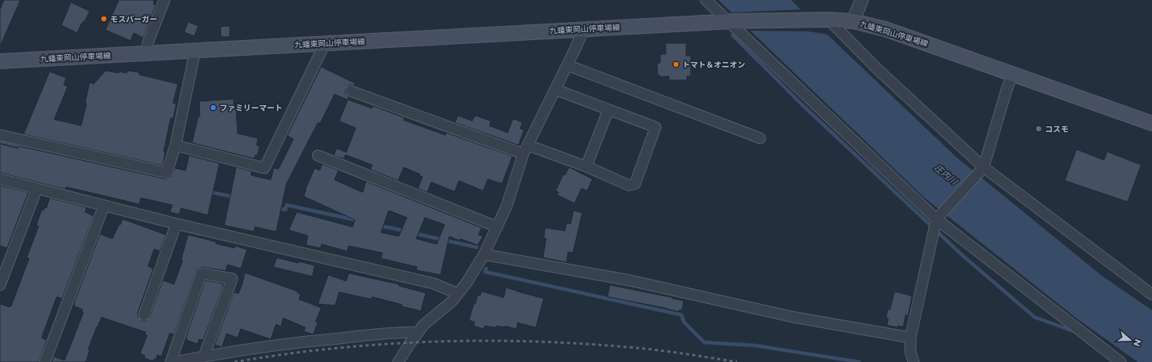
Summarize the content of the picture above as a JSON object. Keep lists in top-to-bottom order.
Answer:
{
  "streets": {
    "main road": ["九蟠東岡山停車場線"]
  },
  "water": ["庄内川"],
  "places": [
    "モスバーガー",
    "トマト＆オニオン",
    "ファミリーマート",
    "コスモ"
  ],
  "north": "right"
}
